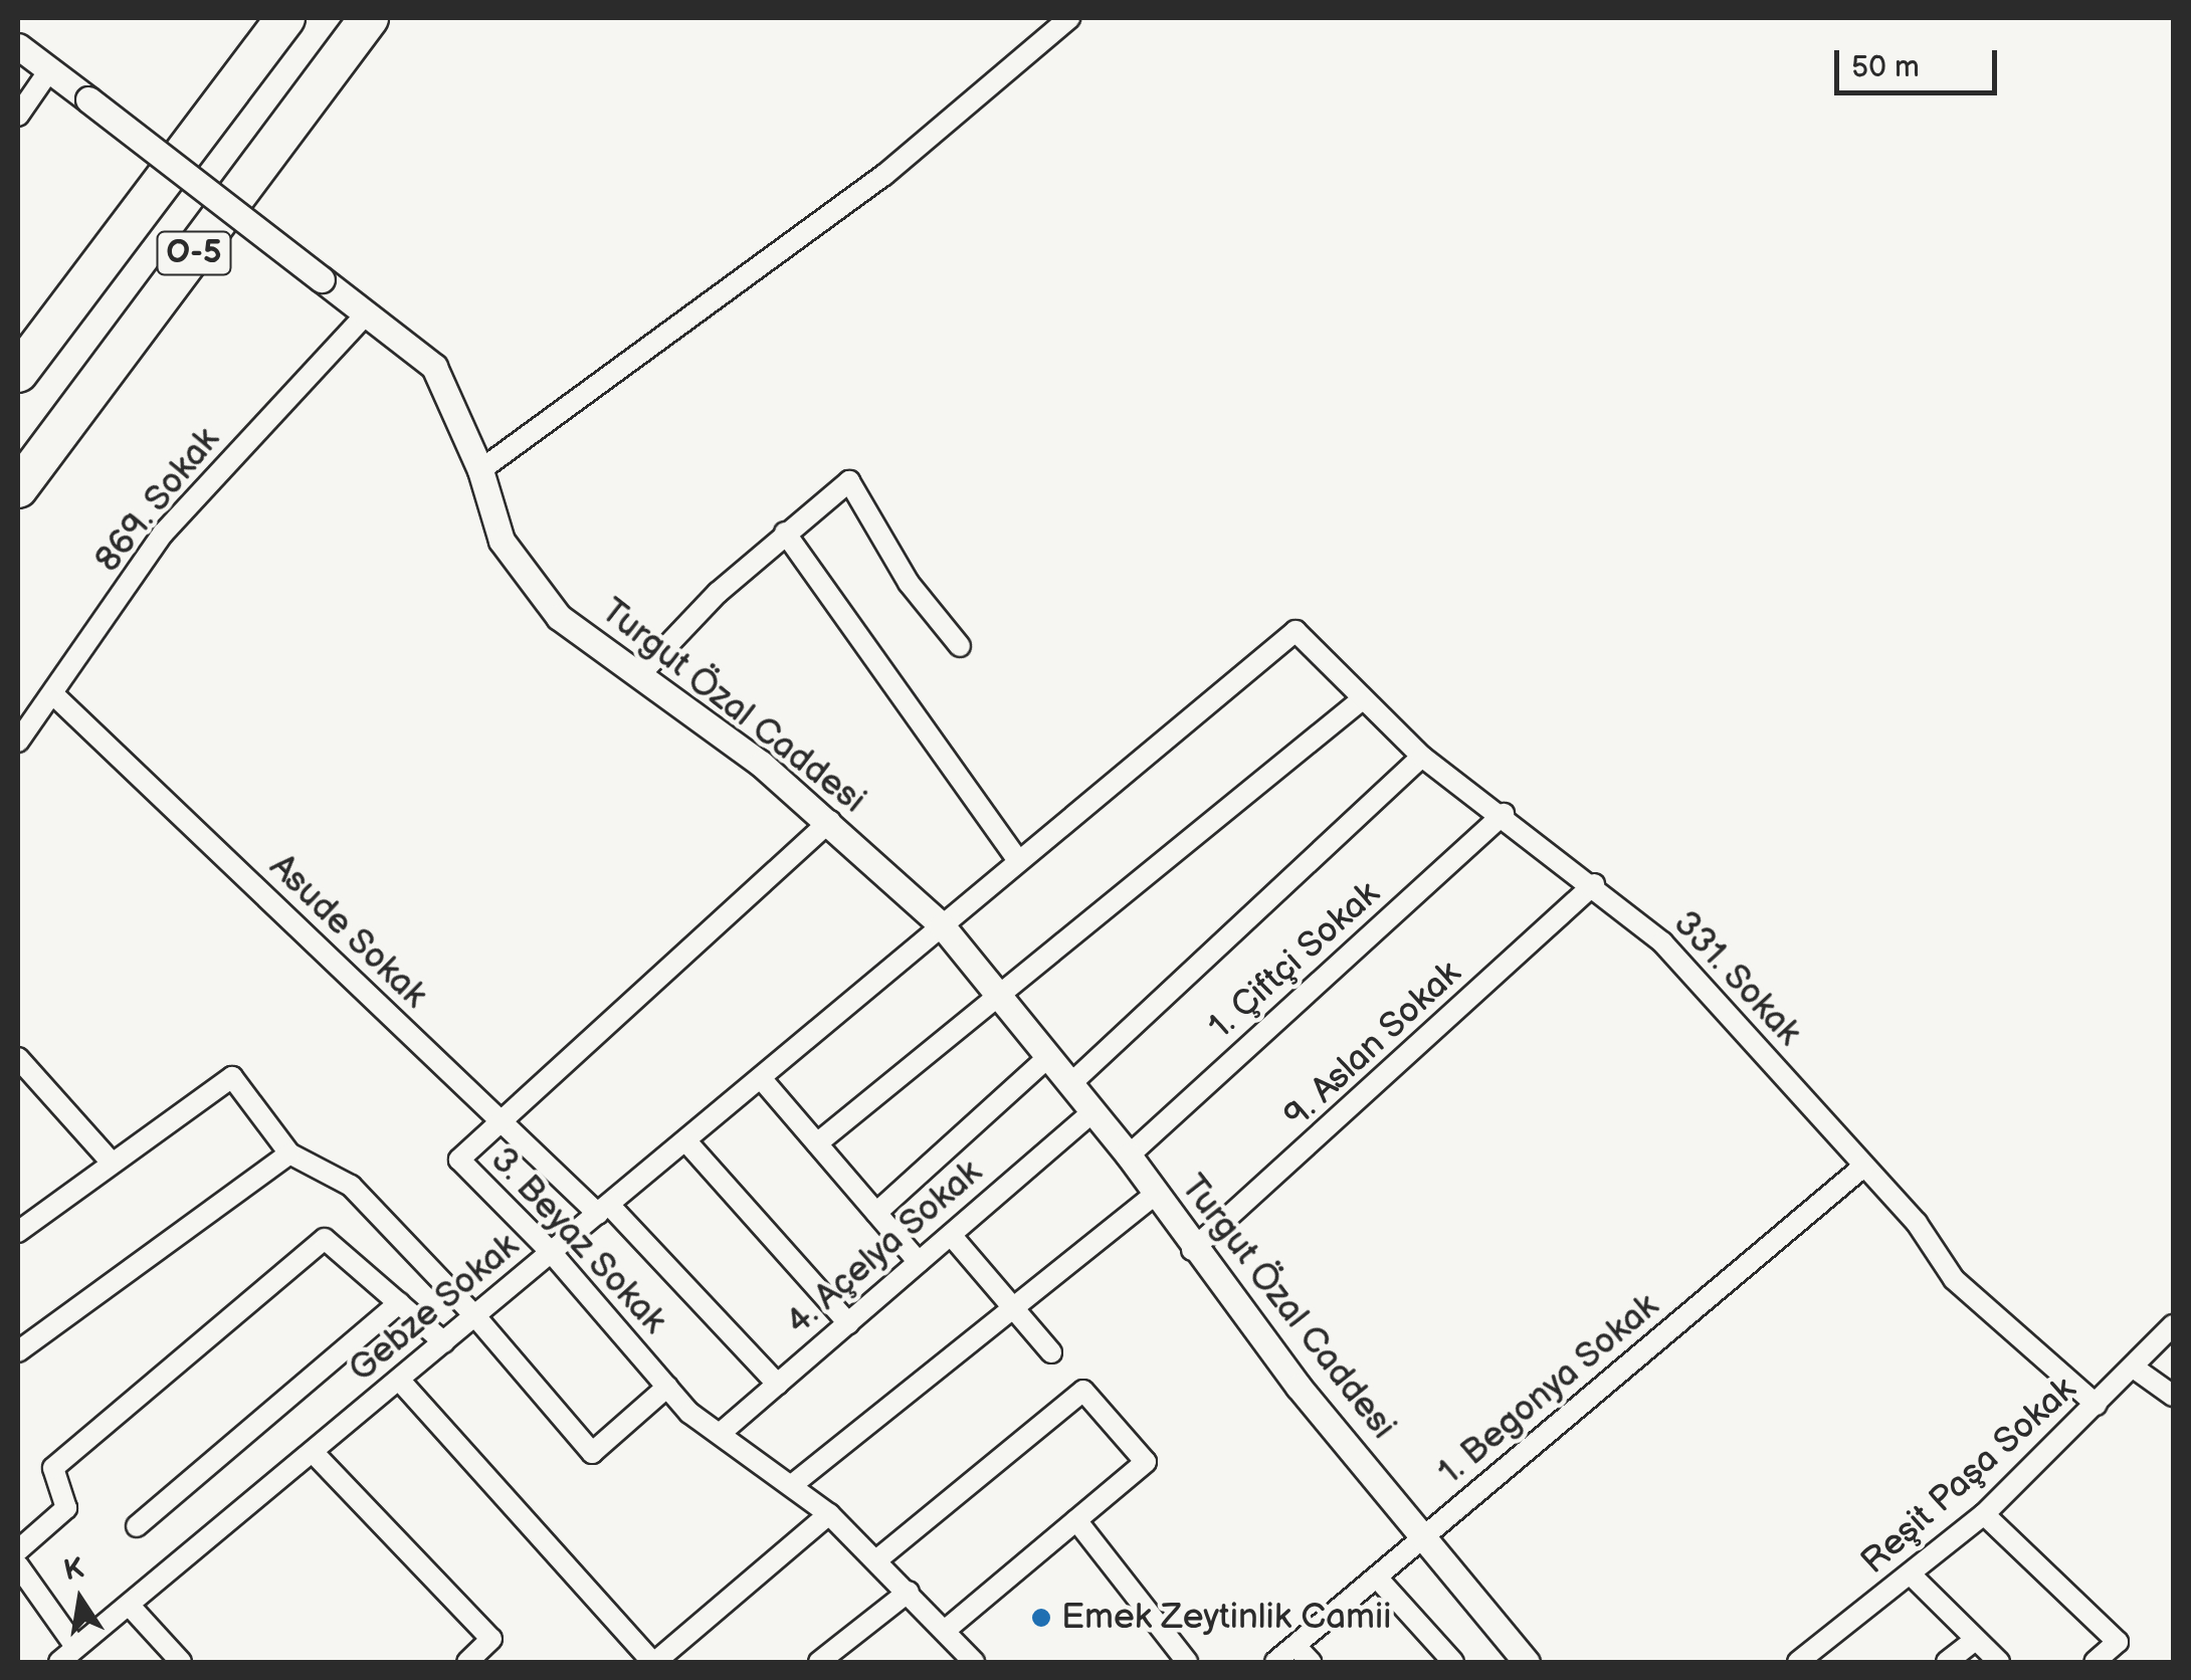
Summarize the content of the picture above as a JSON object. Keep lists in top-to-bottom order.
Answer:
{
  "streets": {
    "highway": ["O-5"],
    "street": [
      "869. Sokak",
      "Turgut Özal Caddesi",
      "Asude Sokak",
      "1. Çiftçi Sokak",
      "331. Sokak",
      "9. Aslan Sokak",
      "3. Beyaz Sokak",
      "4. Açelya Sokak",
      "Gebze Sokak",
      "1. Begonya Sokak",
      "Reşit Paşa Sokak"
    ]
  },
  "crossings": [
    ["869. Sokak", "Turgut Özal Caddesi"],
    ["869. Sokak", "Asude Sokak"],
    ["Turgut Özal Caddesi", "1. Çiftçi Sokak"],
    ["Turgut Özal Caddesi", "9. Aslan Sokak"],
    ["Turgut Özal Caddesi", "3. Beyaz Sokak"],
    ["Turgut Özal Caddesi", "4. Açelya Sokak"],
    ["Turgut Özal Caddesi", "Gebze Sokak"],
    ["Turgut Özal Caddesi", "1. Begonya Sokak"],
    ["Asude Sokak", "3. Beyaz Sokak"],
    ["Asude Sokak", "4. Açelya Sokak"],
    ["Asude Sokak", "Gebze Sokak"],
    ["1. Çiftçi Sokak", "331. Sokak"],
    ["331. Sokak", "9. Aslan Sokak"],
    ["331. Sokak", "Gebze Sokak"],
    ["331. Sokak", "1. Begonya Sokak"],
    ["331. Sokak", "Reşit Paşa Sokak"],
    ["3. Beyaz Sokak", "4. Açelya Sokak"],
    ["3. Beyaz Sokak", "Gebze Sokak"]
  ],
  "places": ["Emek Zeytinlik Camii"],
  "scale_bar": "50 m",
  "north": "top"
}
